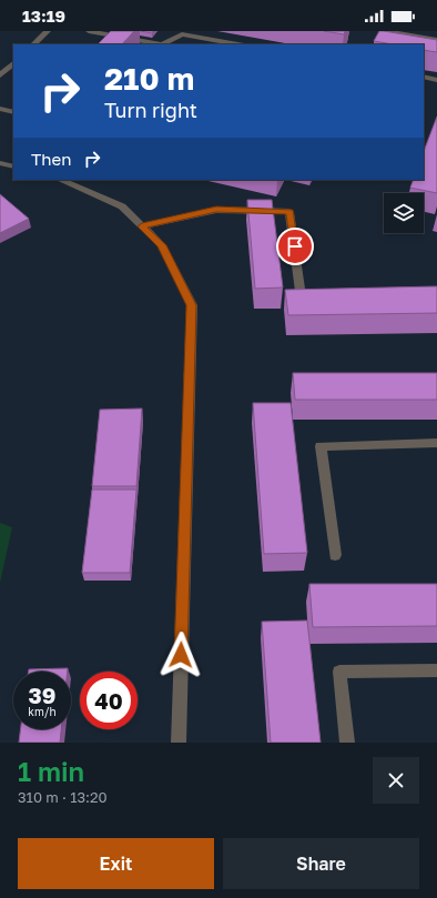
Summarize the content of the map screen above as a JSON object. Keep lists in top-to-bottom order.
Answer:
{
  "page": {
    "status": "13:19",
    "turn": ["210 m", "Turn right"],
    "then": "Then",
    "speed": "39 km/h",
    "limit": "40",
    "heading": ["1 min", "310 m · 13:20"],
    "buttons": ["Exit", "Share"]
  }
}
